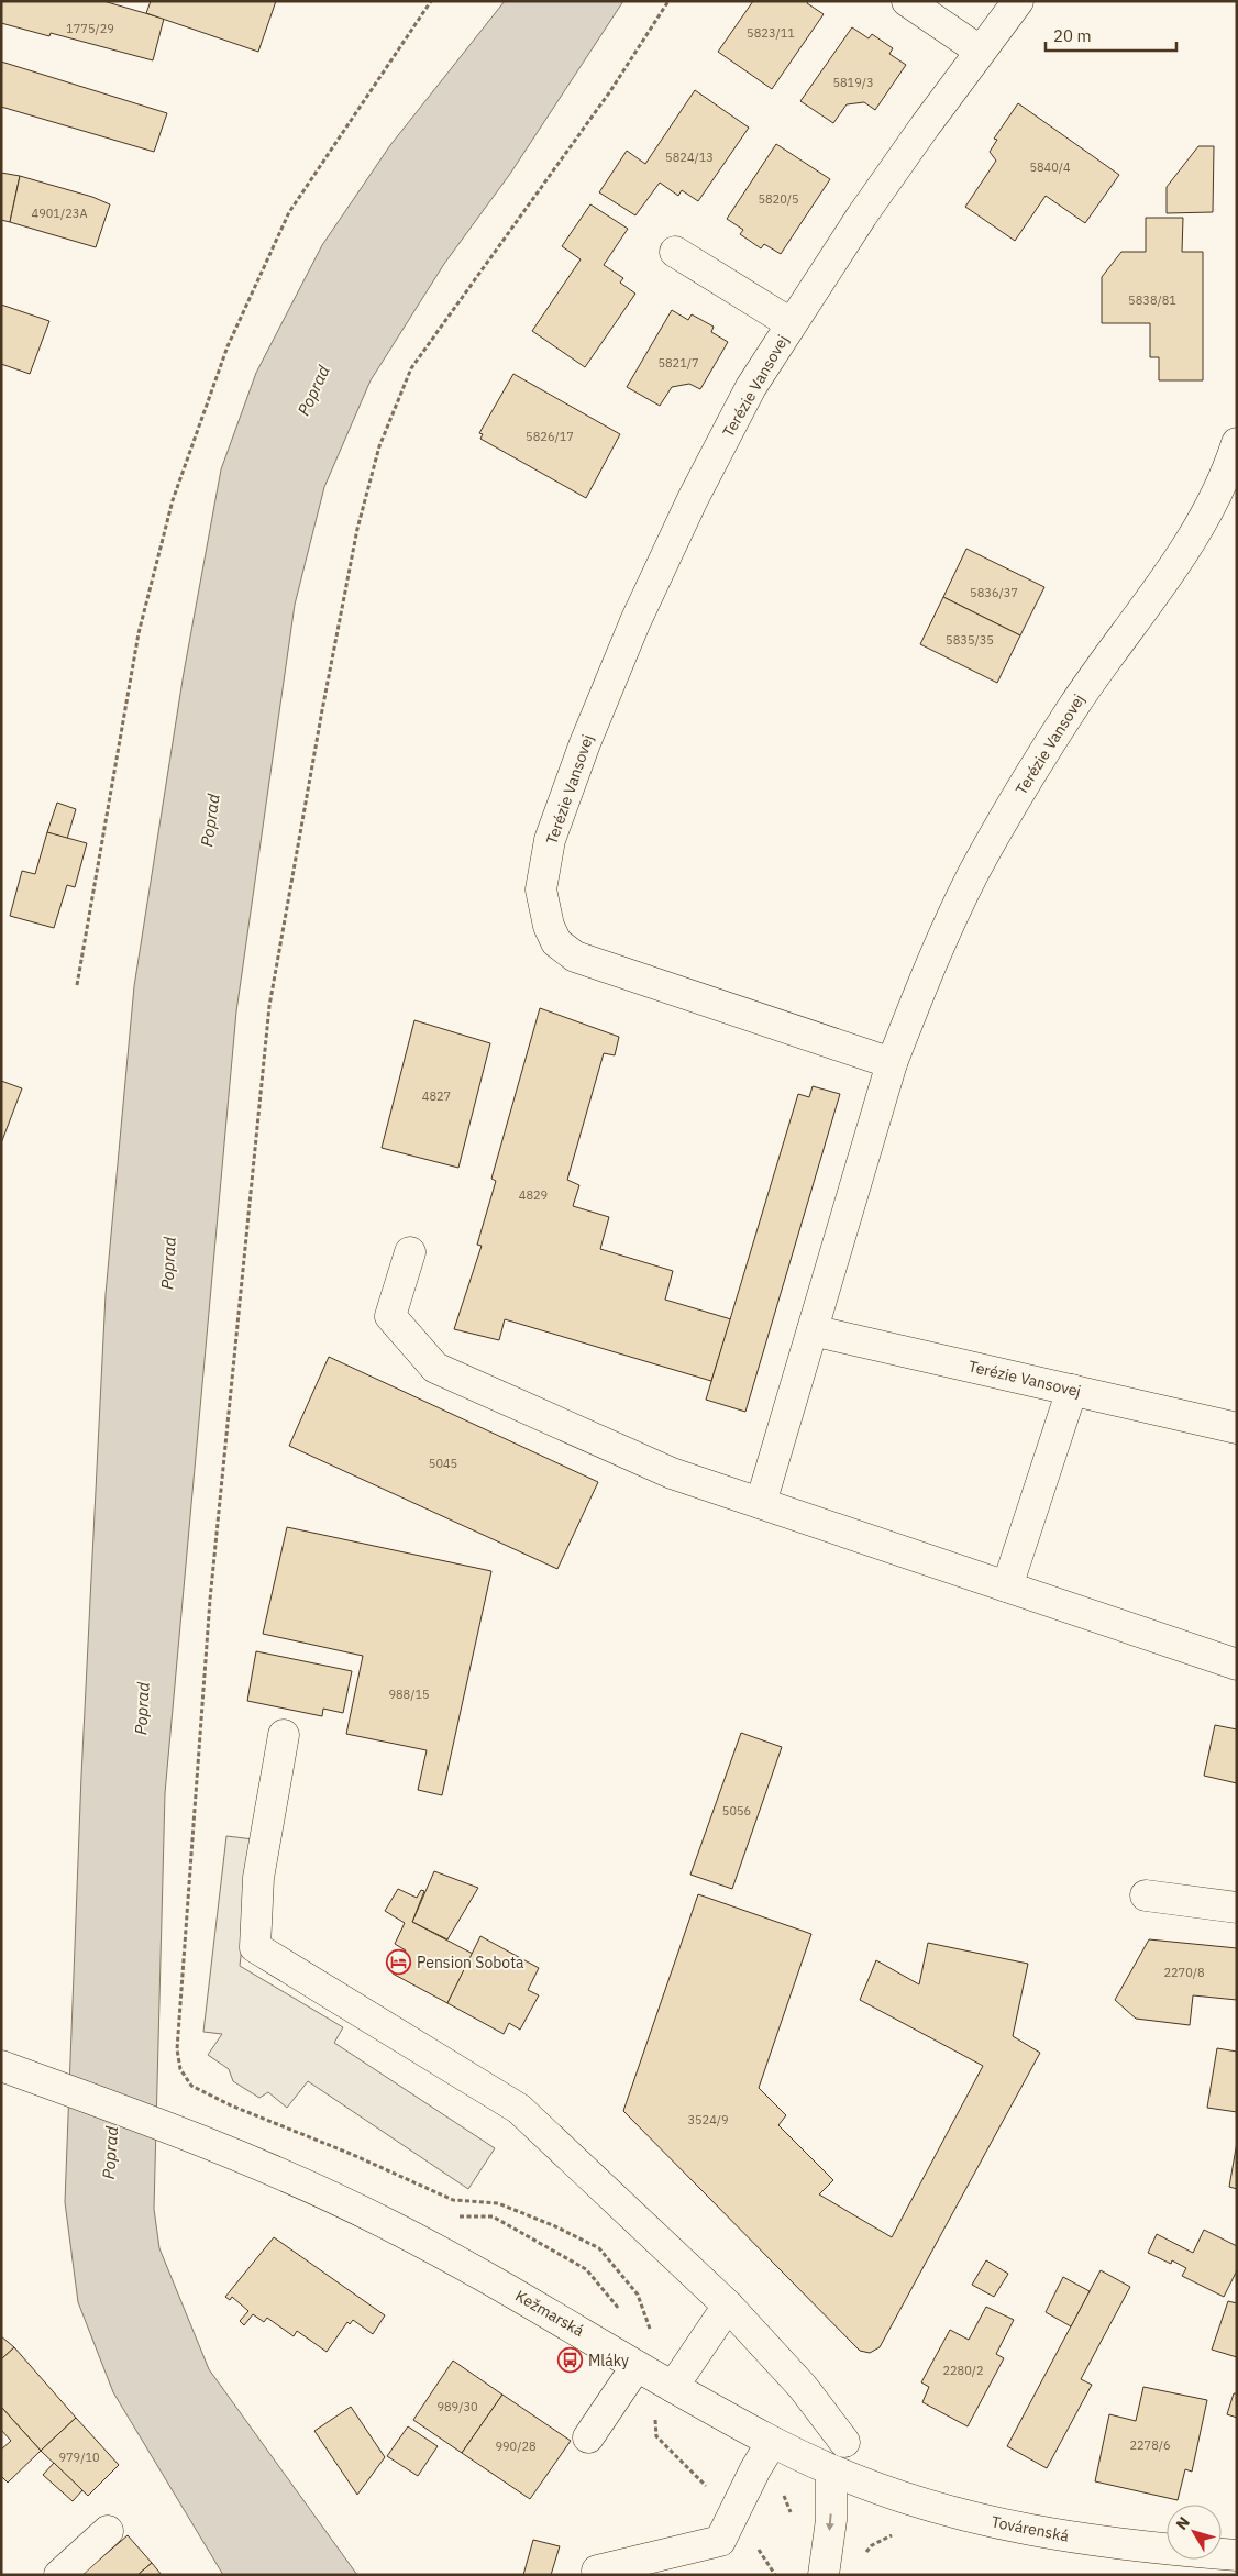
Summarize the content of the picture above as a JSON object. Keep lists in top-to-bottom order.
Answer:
{
  "streets": {
    "street": ["Terézie Vansovej", "Kežmarská", "Továrenská"]
  },
  "crossings": [
    ["Kežmarská", "Továrenská"]
  ],
  "water": ["Poprad"],
  "places": {
    "hotel": ["Pension Sobota"],
    "bus stop": ["Mláky"]
  },
  "house_numbers": [
    "1775/29",
    "5823/11",
    "5819/3",
    "5824/13",
    "5840/4",
    "5820/5",
    "4901/23A",
    "5838/81",
    "5821/7",
    "5826/17",
    "5836/37",
    "5835/35",
    "4827",
    "4829",
    "5045",
    "988/15",
    "5056",
    "2270/8",
    "3524/9",
    "2280/2",
    "989/30",
    "2278/6",
    "990/28",
    "979/10"
  ],
  "scale_bar": "20 m",
  "north": "top left"
}
